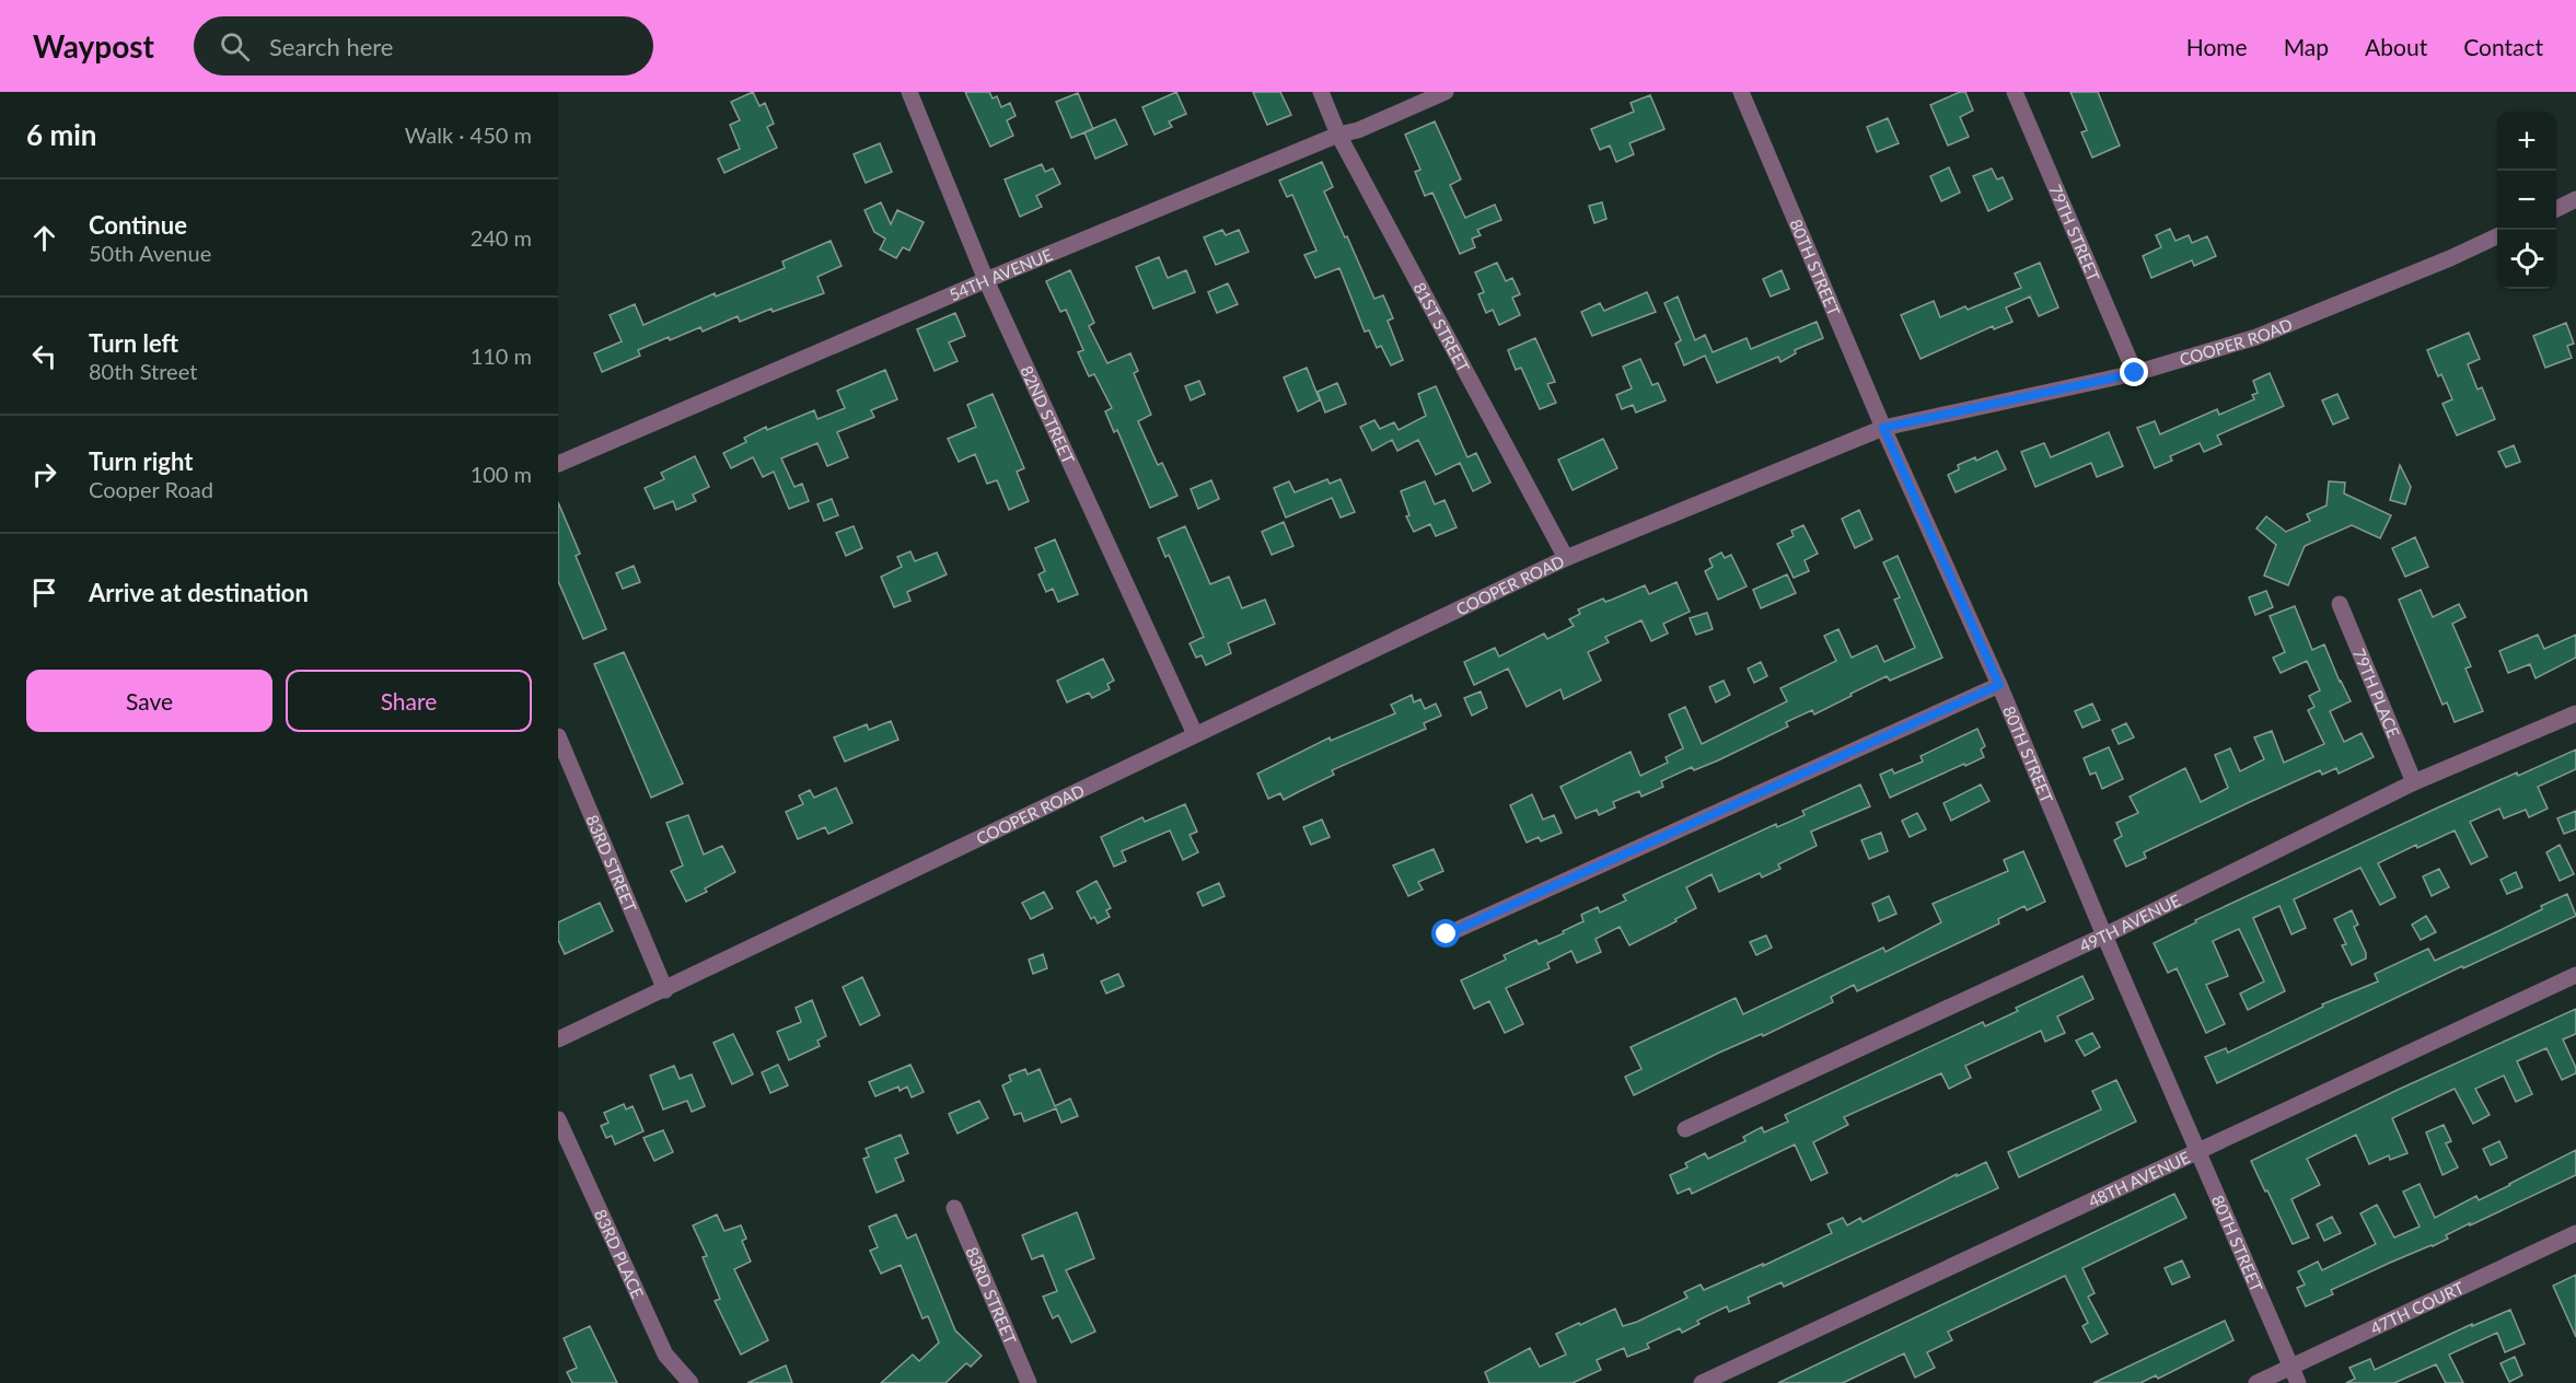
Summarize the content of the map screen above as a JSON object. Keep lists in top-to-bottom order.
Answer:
{
  "streets": {
    "street": [
      "79TH STREET",
      "80TH STREET",
      "54TH AVENUE",
      "81ST STREET",
      "COOPER ROAD",
      "82ND STREET",
      "79TH PLACE",
      "83RD STREET",
      "49TH AVENUE",
      "48TH AVENUE",
      "83RD PLACE",
      "47TH COURT"
    ]
  },
  "crossings": [
    ["79TH STREET", "COOPER ROAD"],
    ["80TH STREET", "COOPER ROAD"],
    ["80TH STREET", "49TH AVENUE"],
    ["80TH STREET", "48TH AVENUE"],
    ["80TH STREET", "47TH COURT"],
    ["54TH AVENUE", "81ST STREET"],
    ["54TH AVENUE", "82ND STREET"],
    ["81ST STREET", "COOPER ROAD"],
    ["COOPER ROAD", "82ND STREET"],
    ["COOPER ROAD", "83RD STREET"],
    ["79TH PLACE", "49TH AVENUE"]
  ],
  "page": {
    "header": "Waypost",
    "search": "Search here",
    "nav": [
      "Home",
      "Map",
      "About",
      "Contact"
    ],
    "heading": ["6 min", "Walk · 450 m"],
    "map_buttons": ["+", "−"],
    "list": [
      ["Continue", "50th Avenue", "240 m"],
      ["Turn left", "80th Street", "110 m"],
      ["Turn right", "Cooper Road", "100 m"],
      "Arrive at destination"
    ],
    "buttons": ["Save", "Share"]
  }
}
